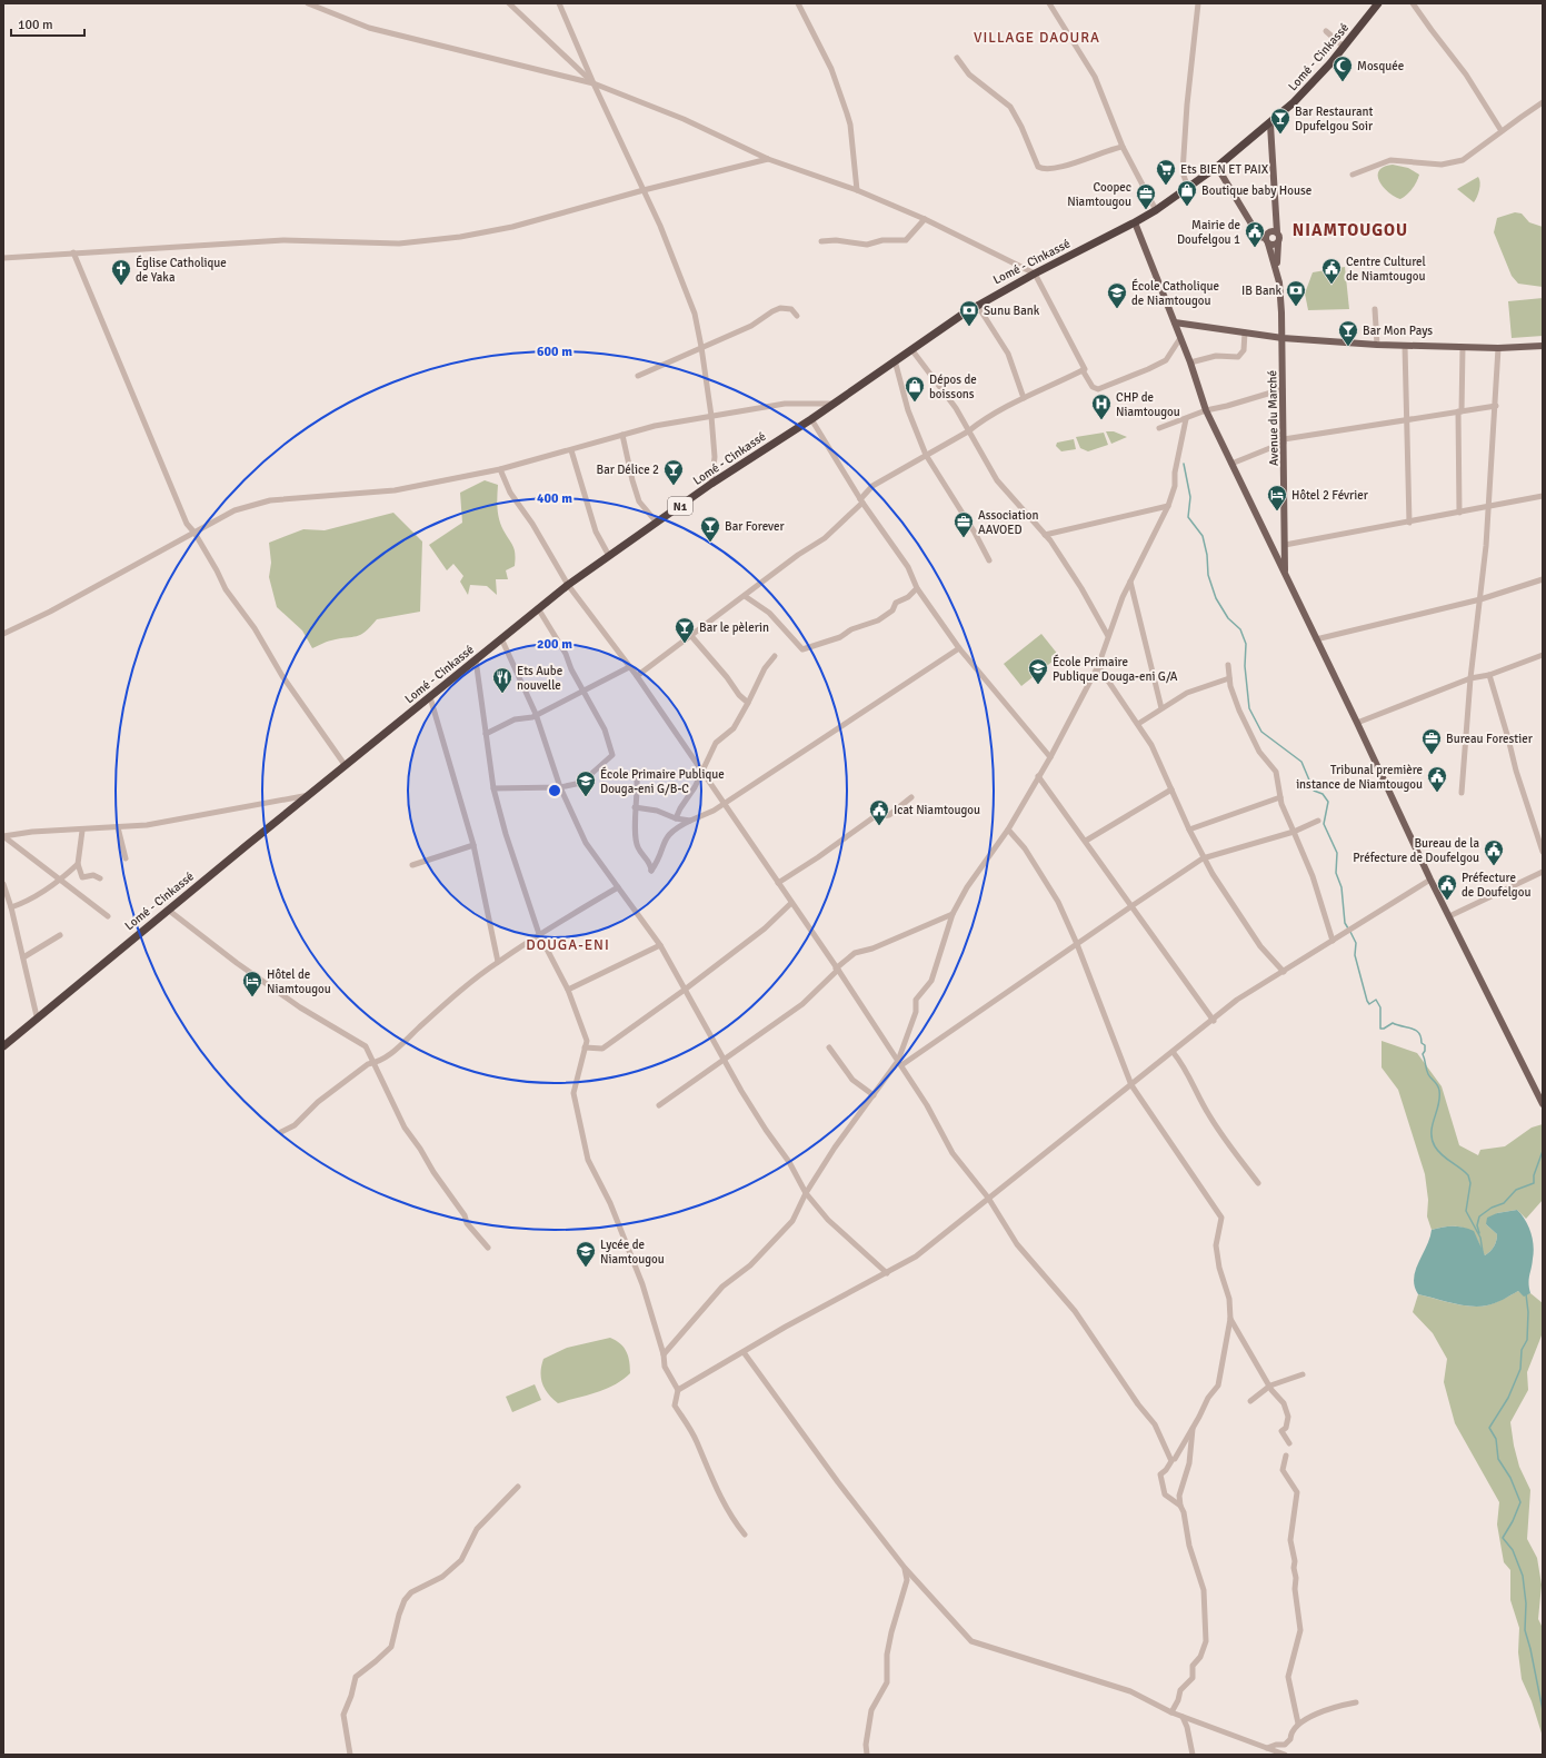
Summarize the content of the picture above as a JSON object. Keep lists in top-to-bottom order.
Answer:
{
  "streets": {
    "highway": ["Lomé - Cinkassé", "N1"],
    "main road": ["Avenue du Marché"]
  },
  "districts": ["VILLAGE DAOURA", "NIAMTOUGOU", "DOUGA-ENI"],
  "places": {
    "mosque": ["Mosquée"],
    "bar": [
      "Bar Restaurant Dpufelgou Soir",
      "Bar Mon Pays",
      "Bar Délice 2",
      "Bar Forever",
      "Bar le pèlerin"
    ],
    "supermarket": ["Ets BIEN ET PAIX"],
    "shop": ["Boutique baby House", "Dépos de boissons"],
    "office": ["Coopec Niamtougou", "Association AAVOED", "Bureau Forestier"],
    "public building": [
      "Mairie de Doufelgou 1",
      "Centre Culturel de Niamtougou",
      "Tribunal première instance de Niamtougou",
      "Icat Niamtougou",
      "Bureau de la Préfecture de Doufelgou",
      "Préfecture de Doufelgou"
    ],
    "church": ["Église Catholique de Yaka"],
    "bank": ["IB Bank", "Sunu Bank"],
    "school or university": [
      "École Catholique de Niamtougou",
      "École Primaire Publique Douga-eni G/A",
      "École Primaire Publique Douga-eni G/B-C",
      "Lycée de Niamtougou"
    ],
    "hospital": ["CHP de Niamtougou"],
    "hotel": ["Hôtel 2 Février", "Hôtel de Niamtougou"],
    "restaurant": ["Ets Aube nouvelle"]
  },
  "scale_bar": "100 m",
  "rings": ["600 m", "400 m", "200 m"]
}
